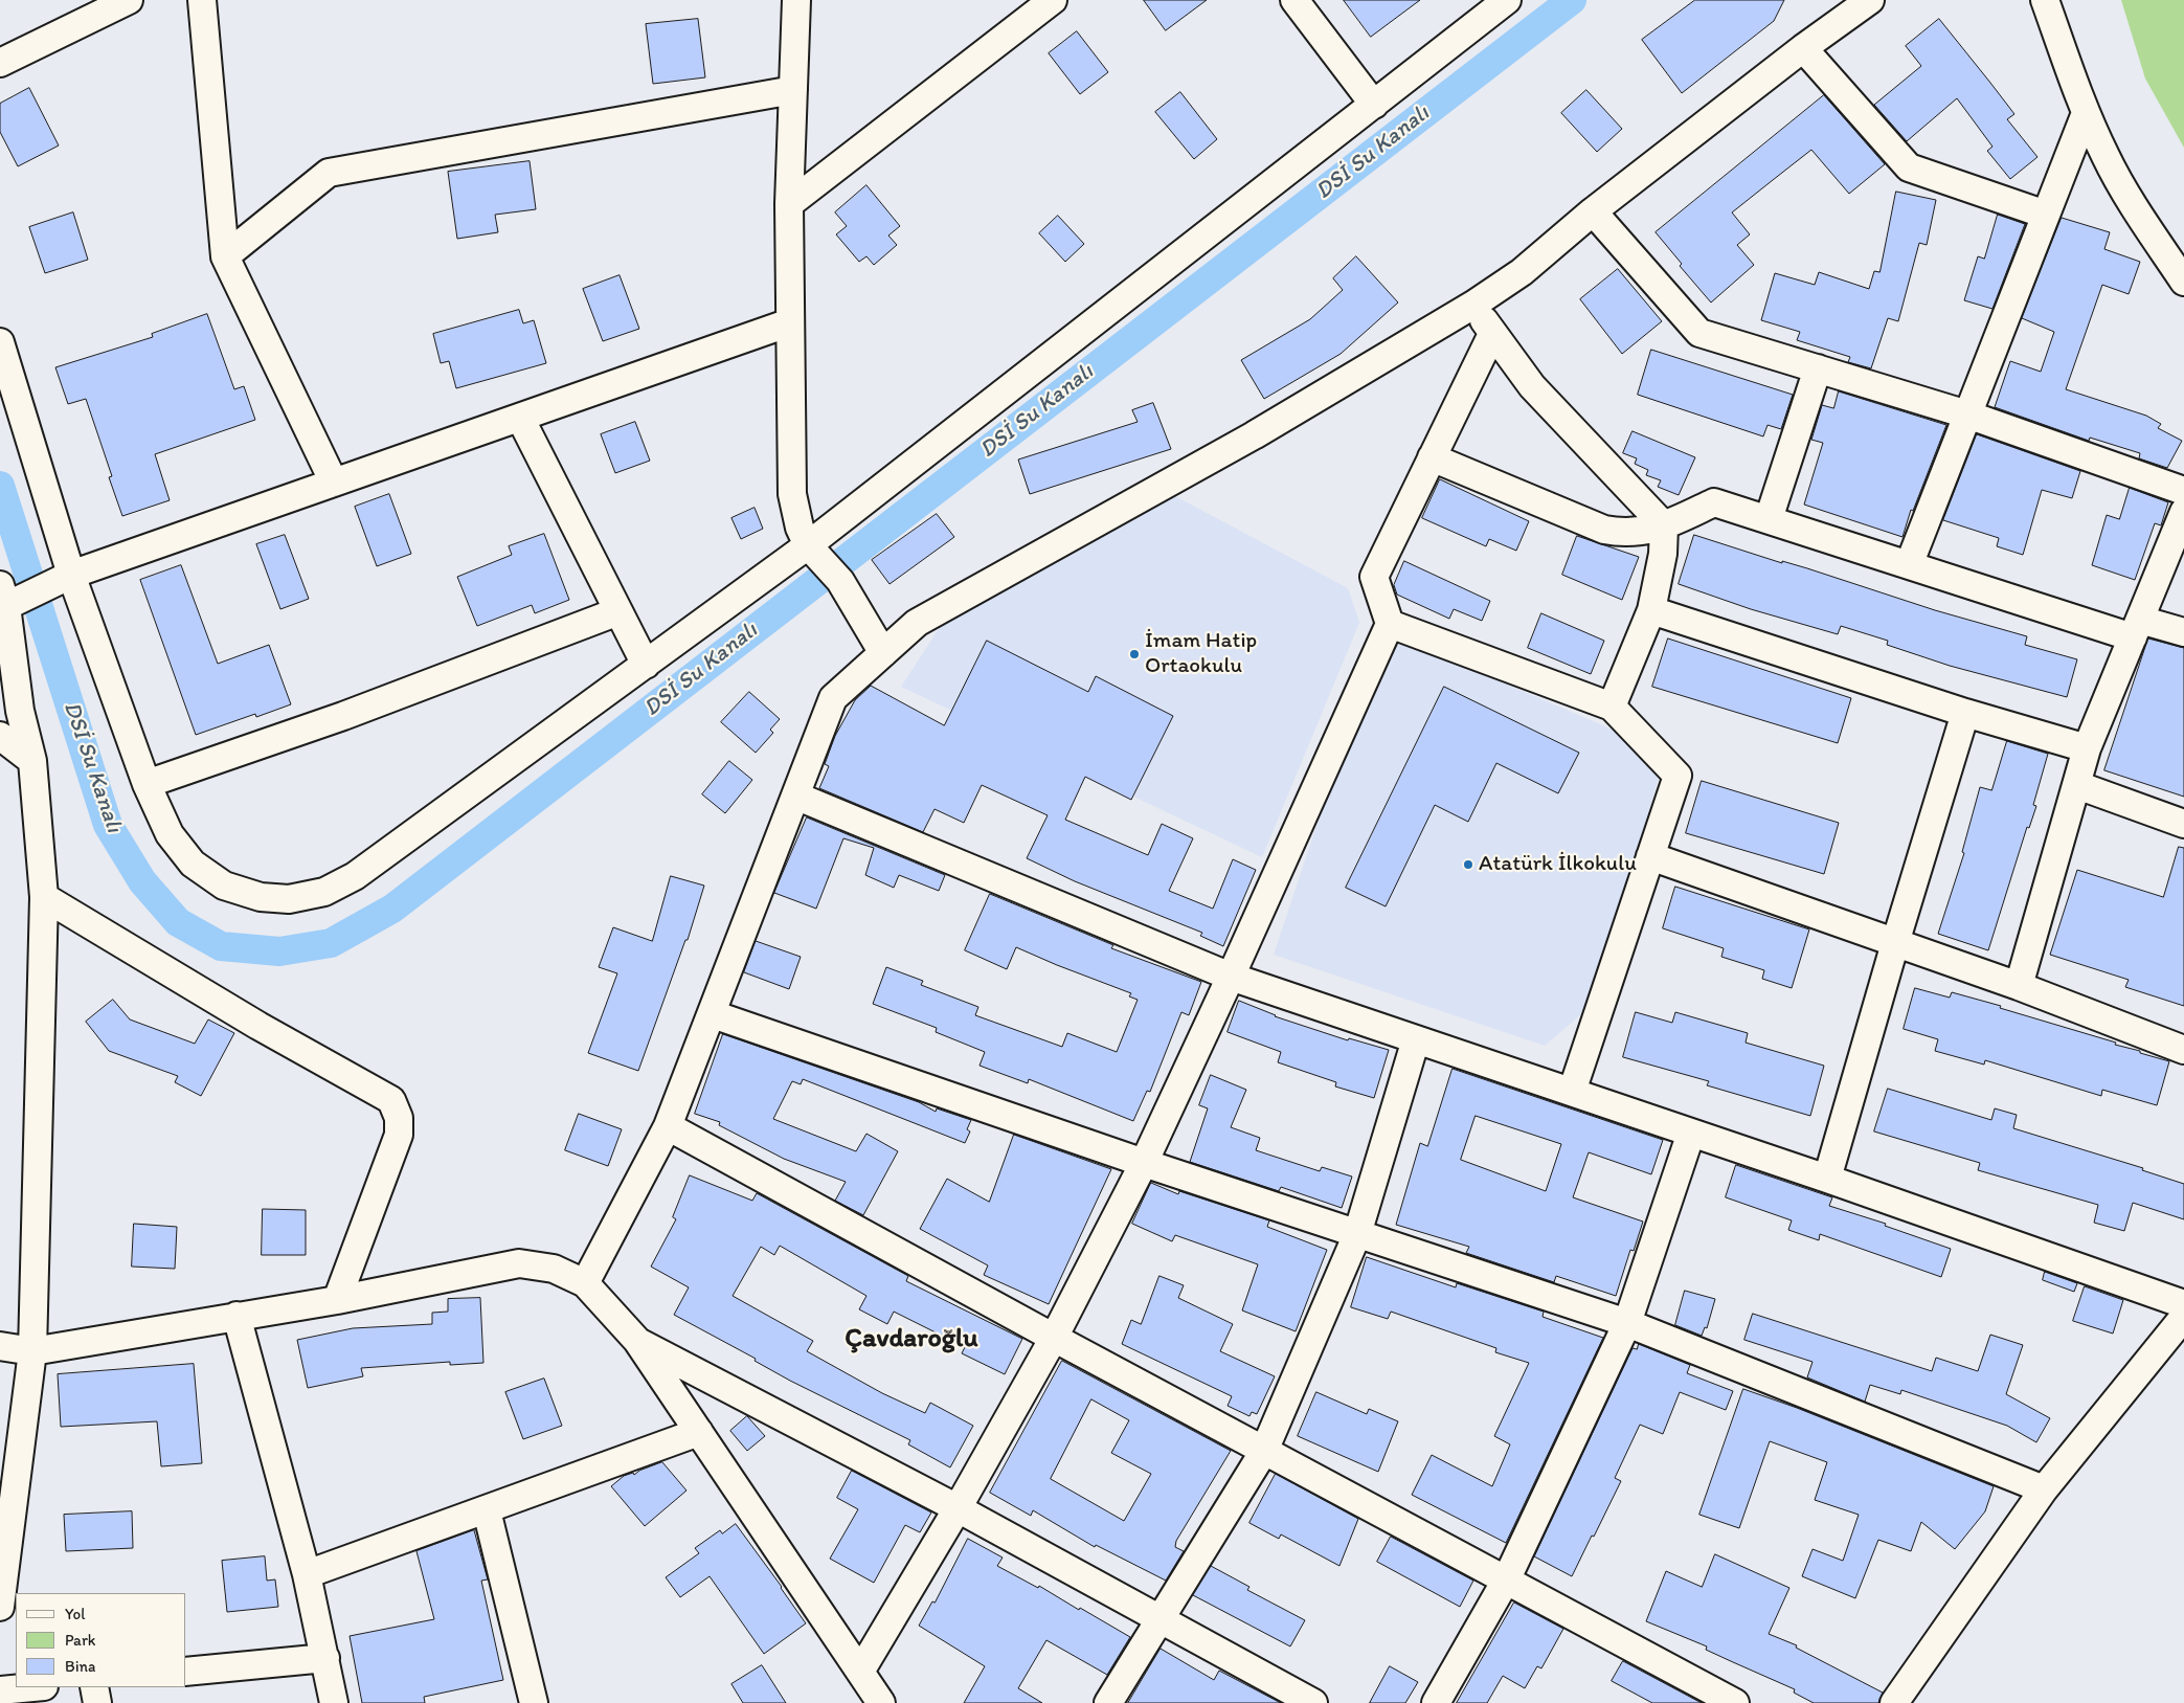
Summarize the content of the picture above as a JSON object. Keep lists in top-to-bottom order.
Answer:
{
  "districts": ["Çavdaroğlu"],
  "water": ["DSİ Su Kanalı"],
  "places": ["İmam Hatip Ortaokulu", "Atatürk İlkokulu"],
  "legend": ["Yol", "Park", "Bina"]
}
